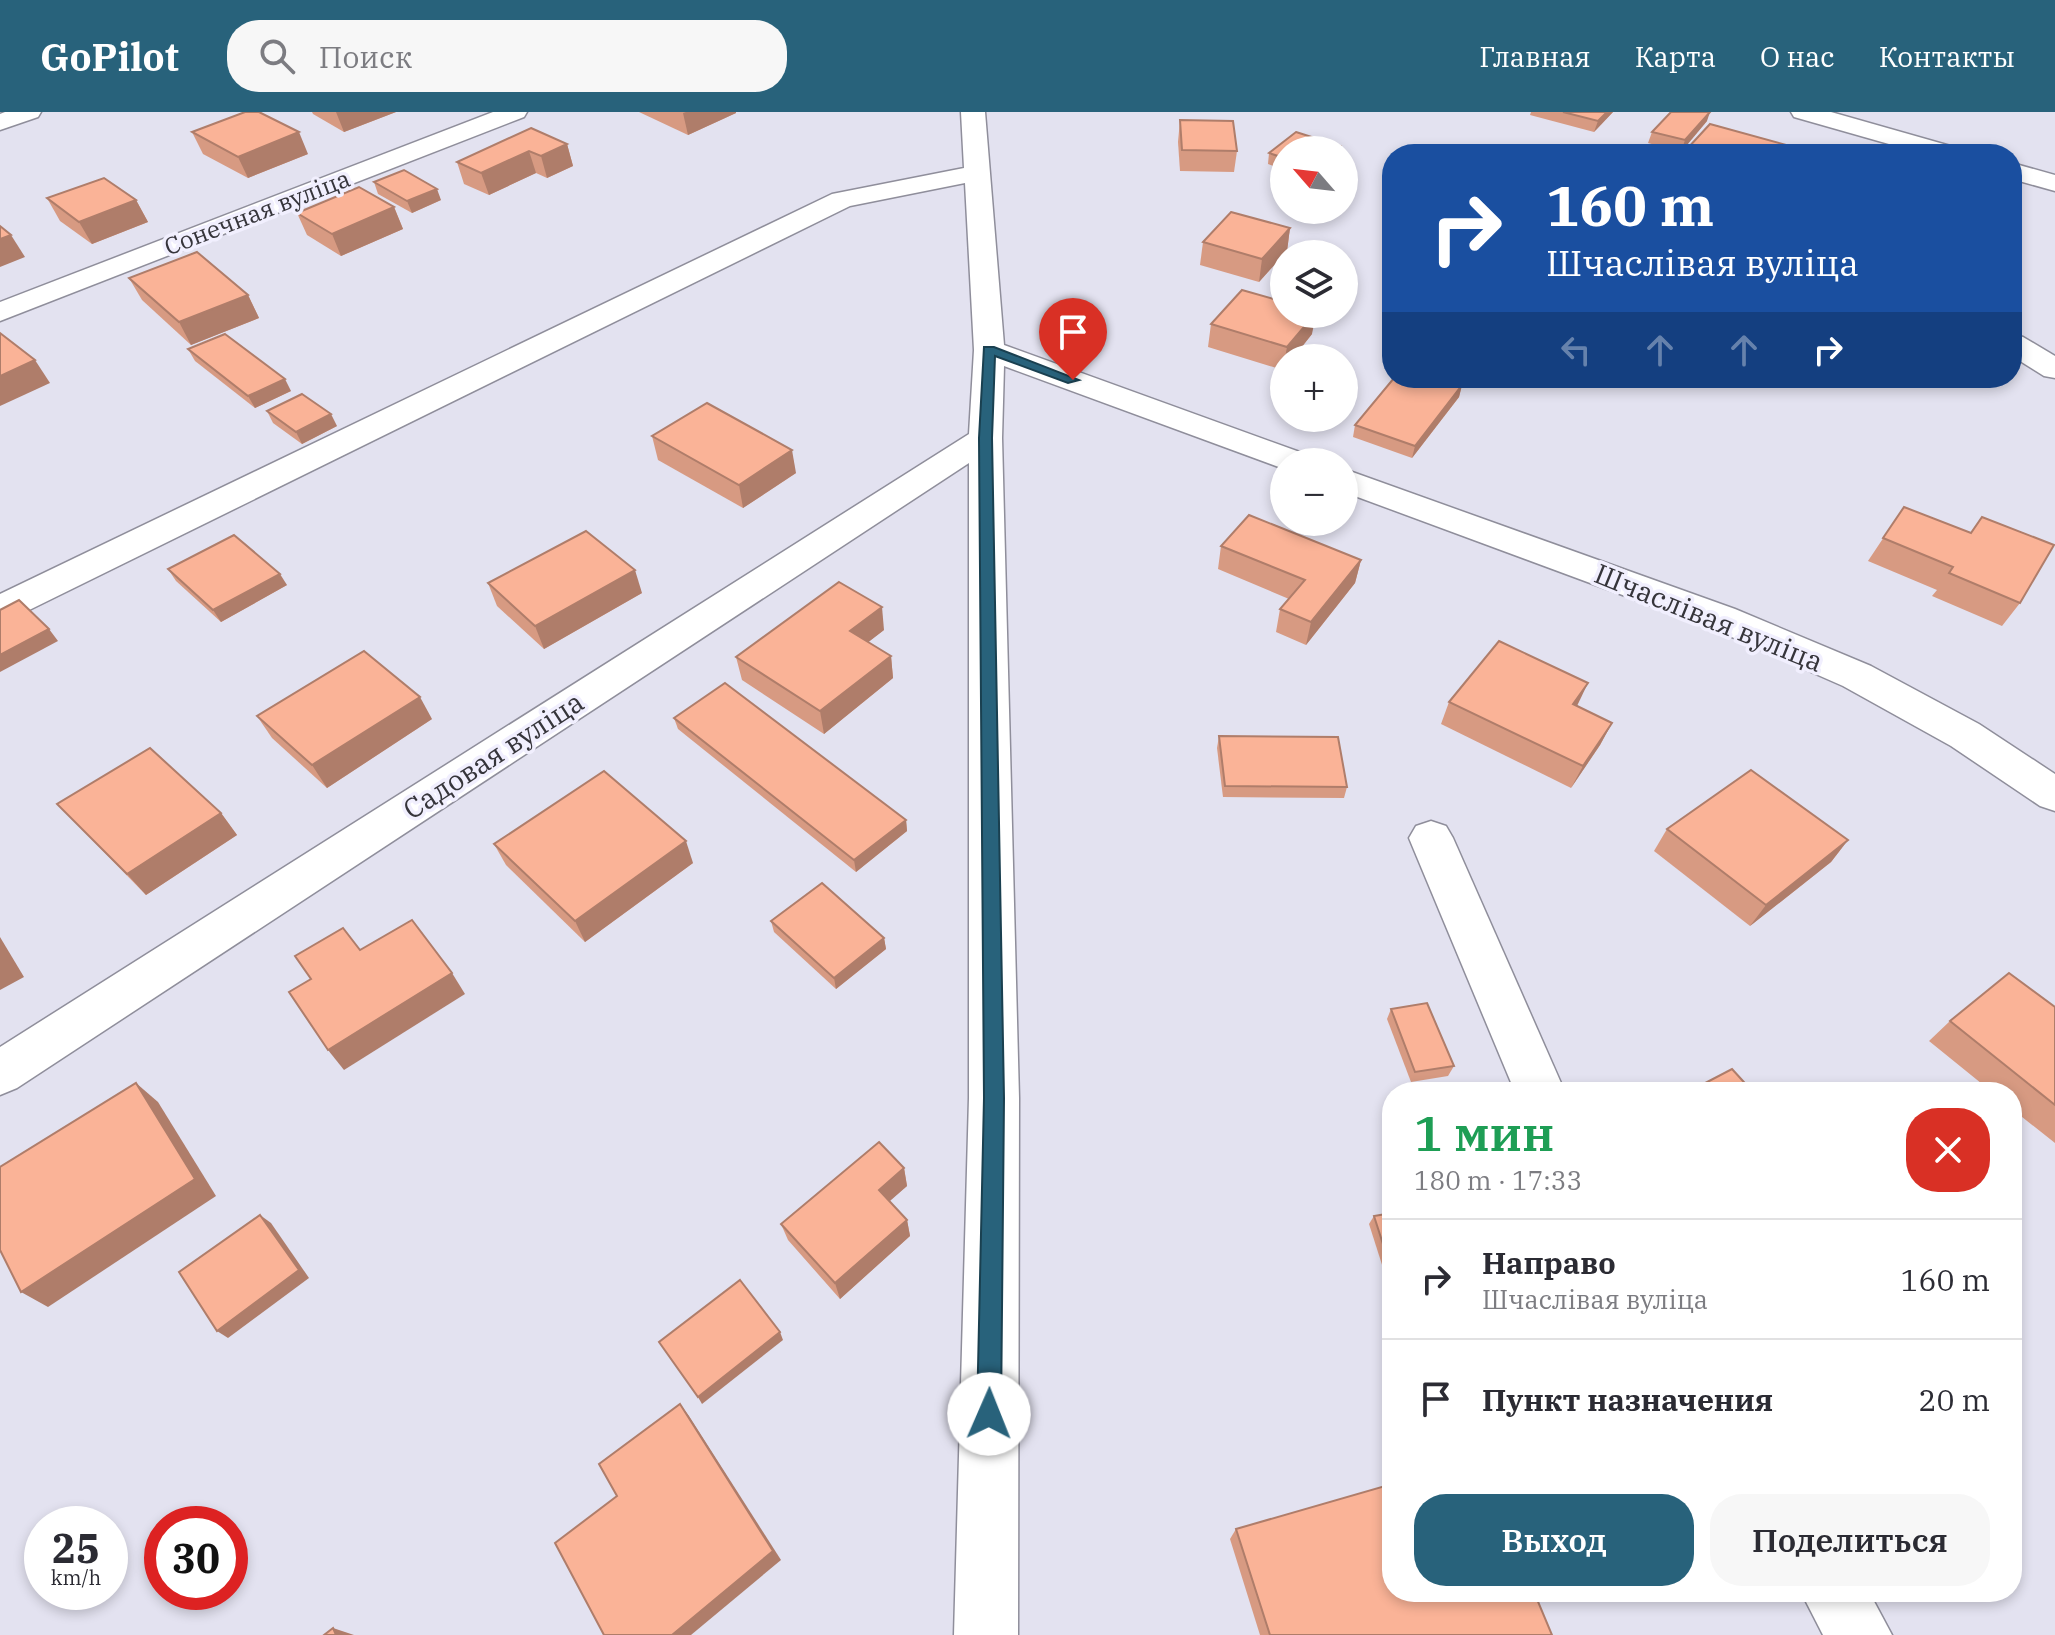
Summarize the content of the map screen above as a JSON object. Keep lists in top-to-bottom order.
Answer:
{
  "streets": {
    "street": ["Сонечная вуліца", "Шчаслівая вуліца", "Садовая вуліца"]
  },
  "north": "top left",
  "page": {
    "header": "GoPilot",
    "search": "Поиск",
    "nav": [
      "Главная",
      "Карта",
      "О нас",
      "Контакты"
    ],
    "map_buttons": ["+", "−"],
    "turn": ["160 m", "Шчаслівая вуліца"],
    "heading": ["1 мин", "180 m · 17:33"],
    "list": [
      {
        "name": "Направо",
        "note": "Шчаслівая вуліца",
        "value": "160 m"
      },
      {
        "name": "Пункт назначения",
        "value": "20 m"
      }
    ],
    "buttons": ["Выход", "Поделиться"],
    "speed": "25 km/h",
    "limit": "30"
  }
}
